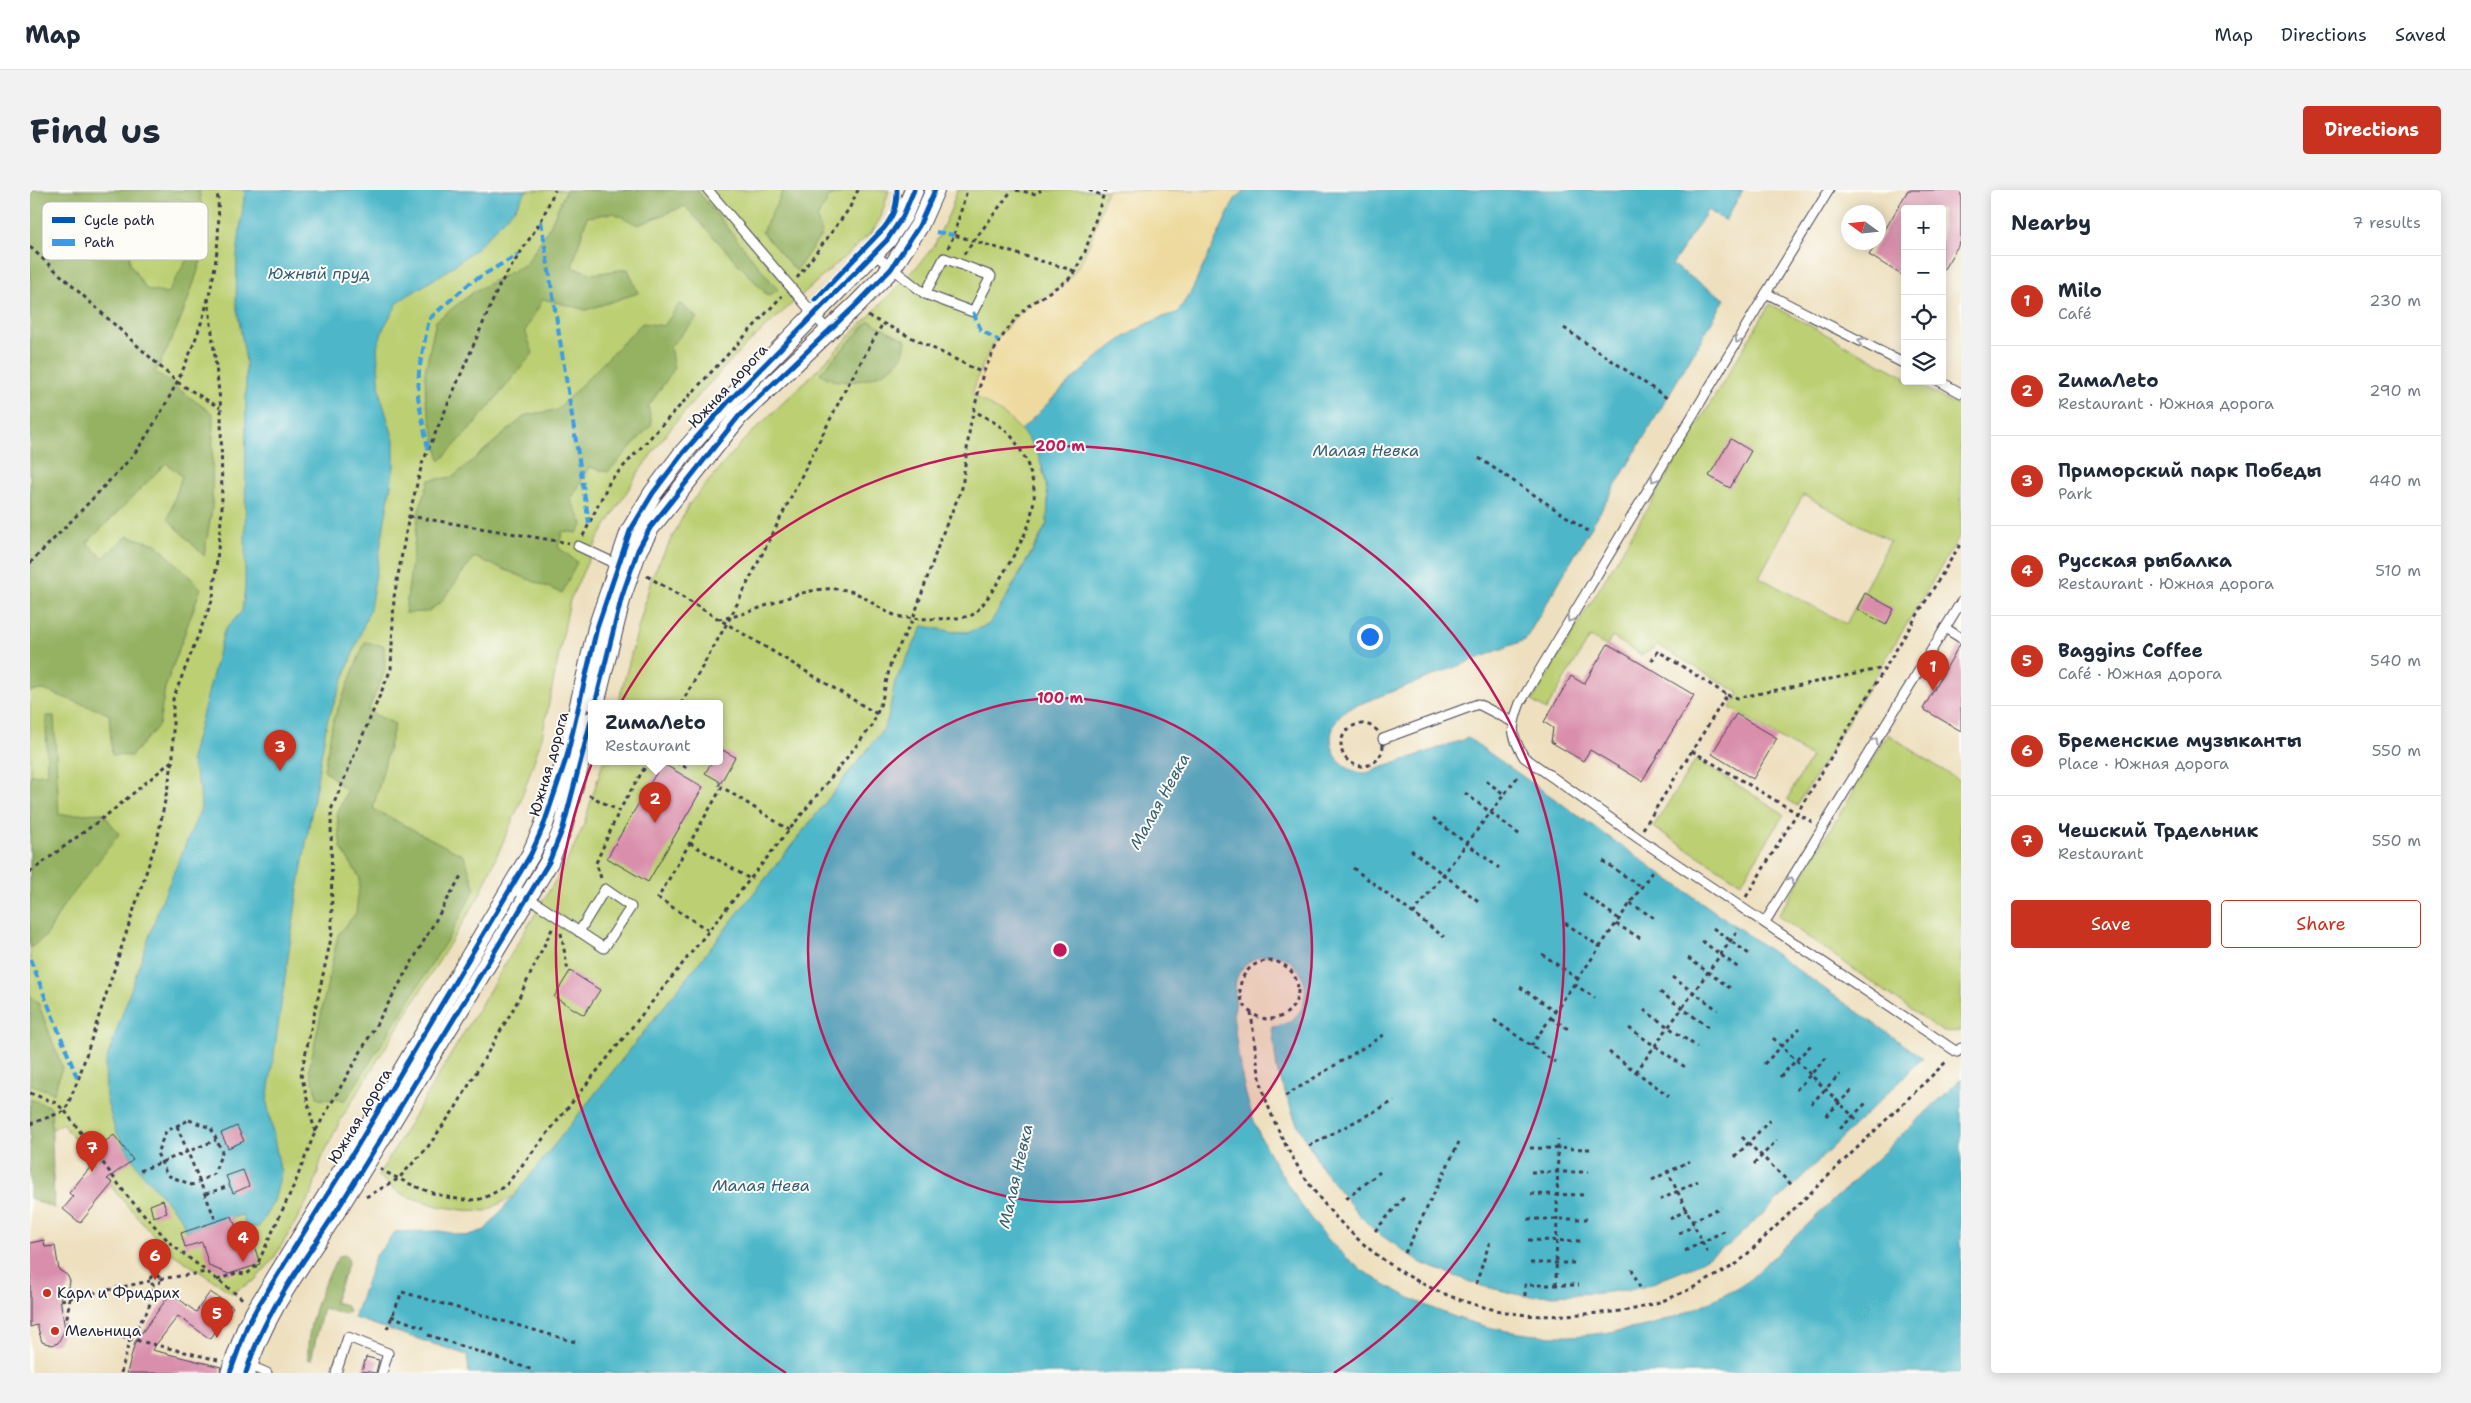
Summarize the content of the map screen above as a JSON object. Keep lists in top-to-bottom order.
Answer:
{
  "streets": {
    "street": ["Южная дорога"]
  },
  "water": ["Южный пруд", "Малая Невка", "Малая Нева"],
  "places": ["Карл и Фридрих", "Мельница"],
  "legend": ["Cycle path", "Path"],
  "north": "left",
  "page": {
    "header": "Map",
    "nav": ["Map", "Directions", "Saved"],
    "buttons": [
      "Directions",
      ["Save", "Share"]
    ],
    "title": "Find us",
    "heading": ["Nearby", "7 results"],
    "map_buttons": ["+", "−"],
    "list": [
      {
        "mark": "1",
        "name": "Milo",
        "note": "Café",
        "value": "230 m"
      },
      {
        "mark": "2",
        "name": "ZимаЛеtо",
        "note": "Restaurant · Южная дорога",
        "value": "290 m"
      },
      {
        "mark": "3",
        "name": "Приморский парк Победы",
        "note": "Park",
        "value": "440 m"
      },
      {
        "mark": "4",
        "name": "Русская рыбалка",
        "note": "Restaurant · Южная дорога",
        "value": "510 m"
      },
      {
        "mark": "5",
        "name": "Baggins Coffee",
        "note": "Café · Южная дорога",
        "value": "540 m"
      },
      {
        "mark": "6",
        "name": "Бременские музыканты",
        "note": "Place · Южная дорога",
        "value": "550 m"
      },
      {
        "mark": "7",
        "name": "Чешский Трдельник",
        "note": "Restaurant",
        "value": "550 m"
      }
    ],
    "pins": [
      "1",
      "3",
      "2",
      "7",
      "4",
      "6",
      "5"
    ],
    "popup": ["ZимаЛеtо", "Restaurant"]
  },
  "rings": ["200 m", "100 m"]
}
